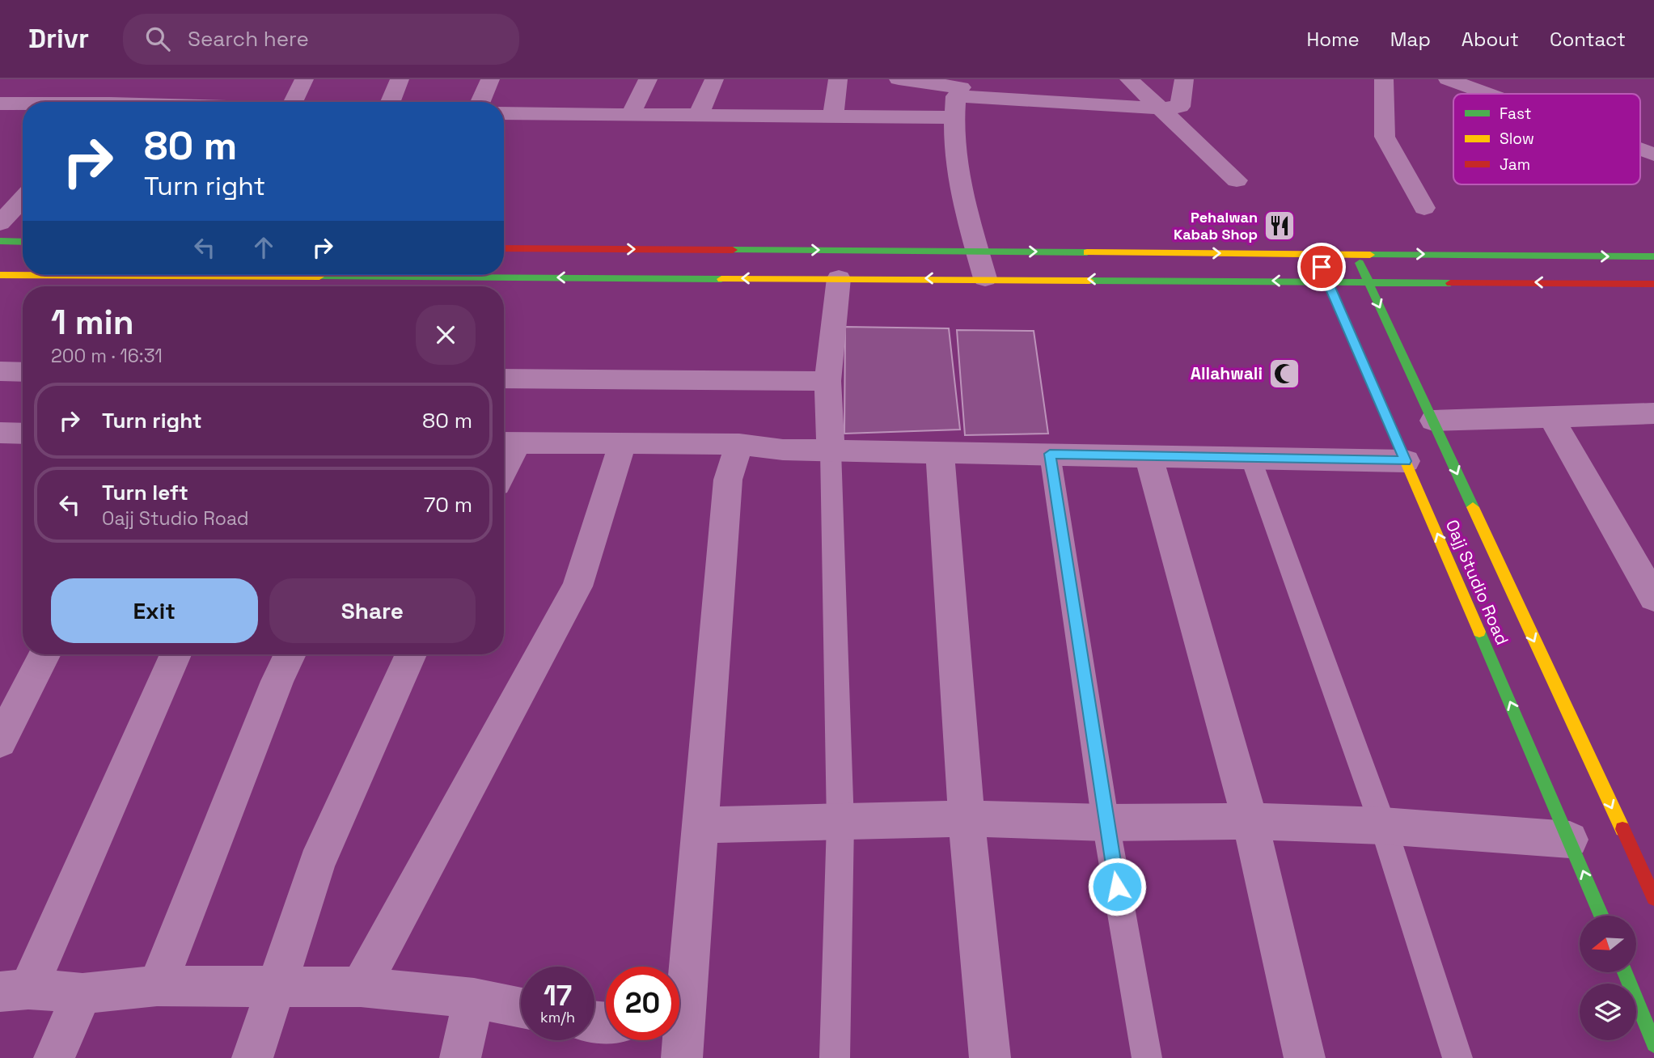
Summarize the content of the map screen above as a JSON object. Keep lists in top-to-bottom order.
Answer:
{
  "streets": {
    "main road": ["Oajj Studio Road"]
  },
  "places": {
    "restaurant": ["Pehalwan Kabab Shop"],
    "mosque": ["Allahwali"]
  },
  "legend": ["Fast", "Slow", "Jam"],
  "north": "left",
  "page": {
    "header": "Drivr",
    "search": "Search here",
    "nav": [
      "Home",
      "Map",
      "About",
      "Contact"
    ],
    "turn": ["80 m", "Turn right"],
    "heading": ["1 min", "200 m · 16:31"],
    "list": [
      {
        "name": "Turn right",
        "value": "80 m"
      },
      {
        "name": "Turn left",
        "note": "Oajj Studio Road",
        "value": "70 m"
      }
    ],
    "buttons": ["Exit", "Share"],
    "speed": "17 km/h",
    "limit": "20"
  }
}
